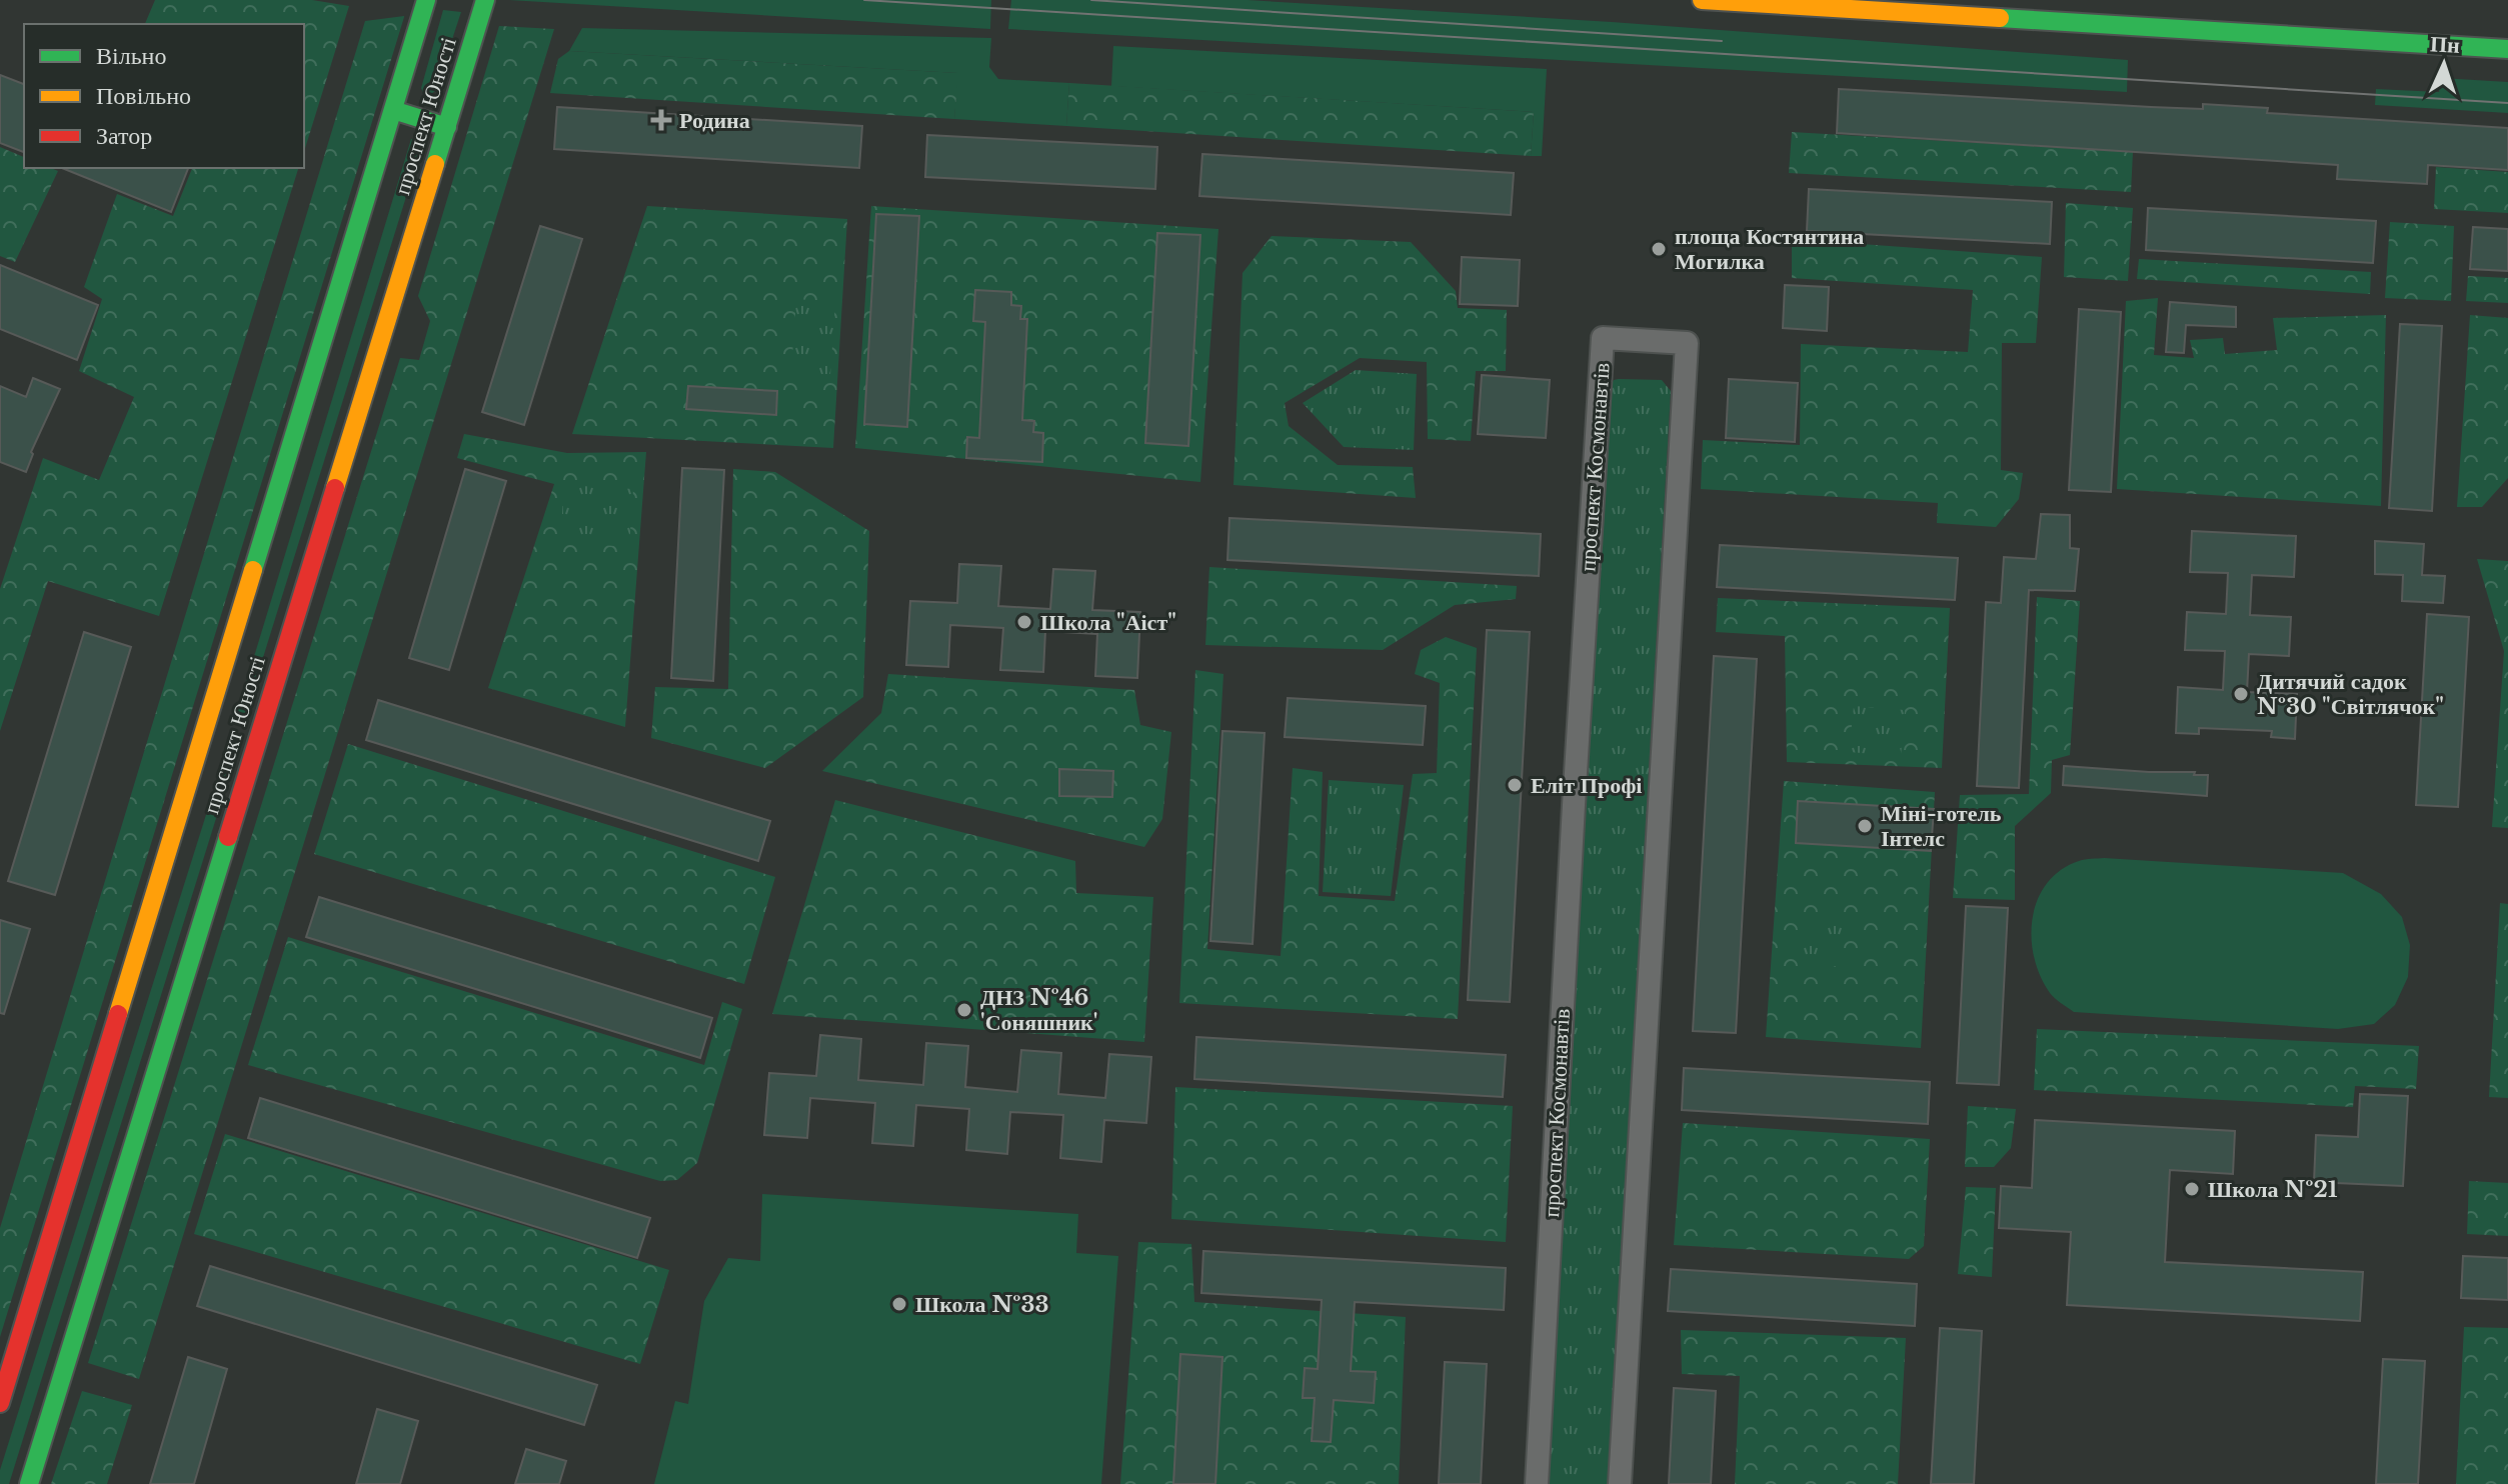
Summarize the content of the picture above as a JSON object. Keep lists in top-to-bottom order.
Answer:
{
  "streets": {
    "main road": ["проспект Юності"],
    "street": ["проспект Космонавтів"]
  },
  "places": {
    "health": ["Родина"],
    "other": [
      "площа Костянтина Могилка",
      "Школа \"Аіст\"",
      "Дитячий садок №30 \"Світлячок\"",
      "Еліт Профі",
      "Міні-готель Інтелс",
      "ДНЗ №46 'Соняшник'",
      "Школа №21",
      "Школа №33"
    ]
  },
  "legend": ["Вільно", "Повільно", "Затор"],
  "north": "top"
}
